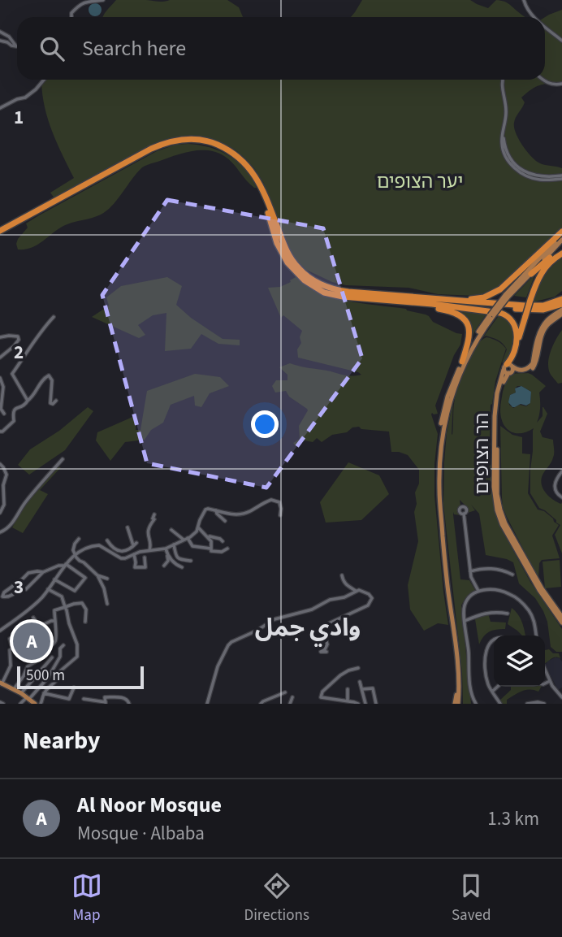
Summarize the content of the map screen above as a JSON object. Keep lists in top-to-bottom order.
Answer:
{
  "streets": {
    "main road": ["הר הצופים"]
  },
  "districts": ["وادي جمل"],
  "parks": ["יער הצופים"],
  "scale_bar": "500 m",
  "page": {
    "search": "Search here",
    "pins": "A",
    "scale": "500 m",
    "heading": "Nearby",
    "list": [
      {
        "mark": "A",
        "name": "Al Noor Mosque",
        "note": "Mosque · Albaba",
        "value": "1.3 km"
      }
    ],
    "nav": ["Map", "Directions", "Saved"]
  },
  "grid": {
    "rows": ["1", "2", "3"]
  }
}
